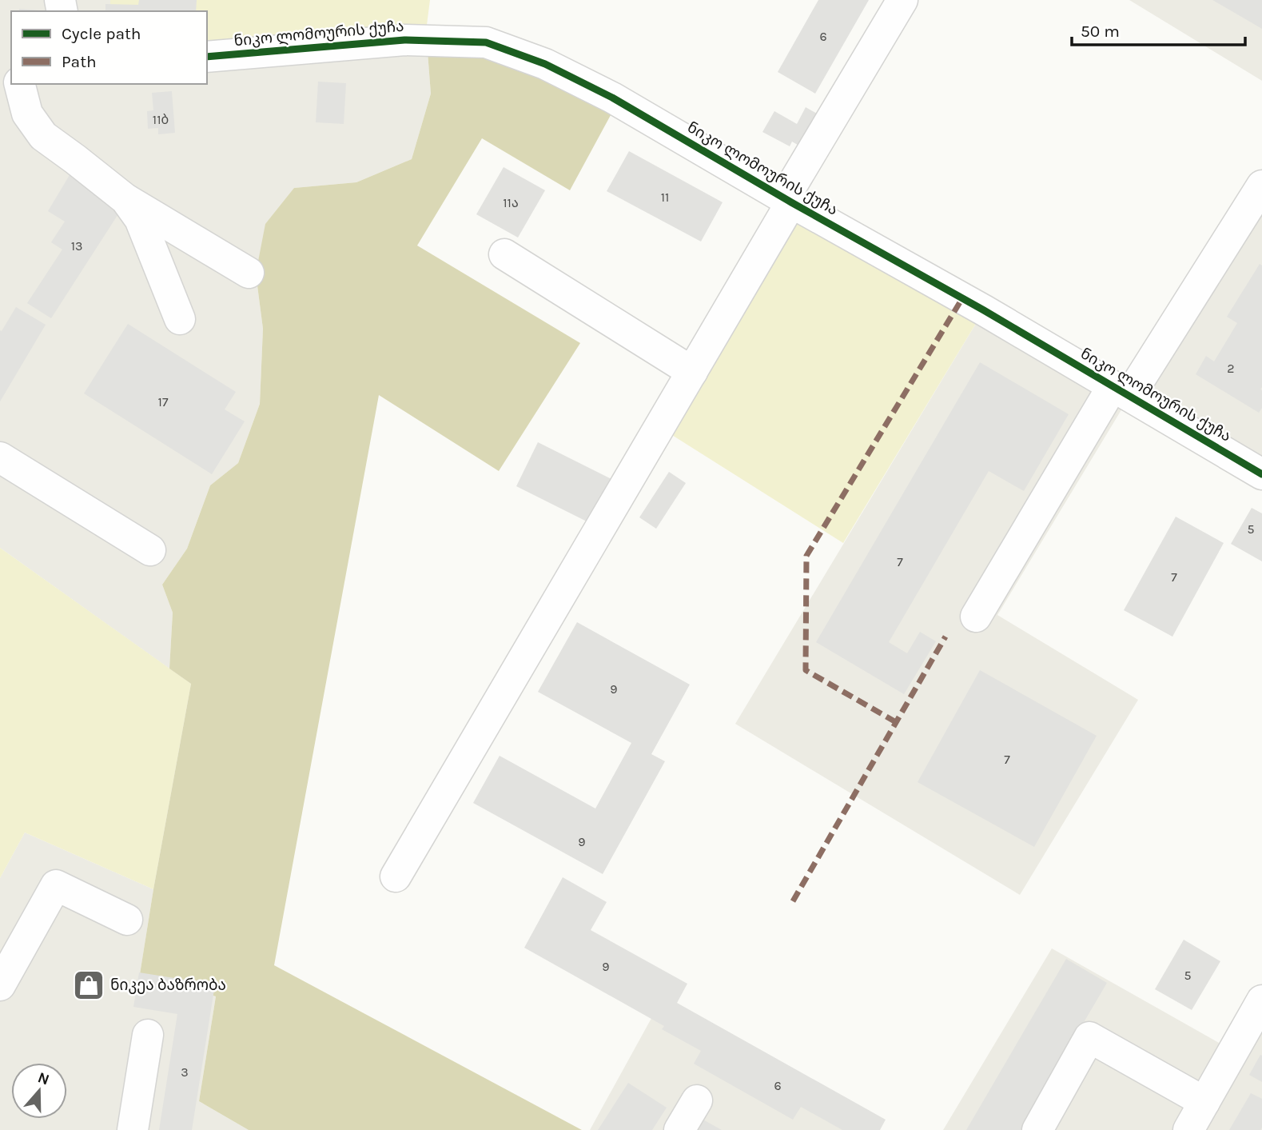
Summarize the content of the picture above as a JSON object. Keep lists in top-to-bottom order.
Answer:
{
  "streets": {
    "street": ["ნიკო ლომოურის ქუჩა"]
  },
  "places": {
    "shop": ["ნიკეა ბაზრობა"]
  },
  "house_numbers": [
    "6",
    "11ბ",
    "11",
    "11ა",
    "13",
    "2",
    "17",
    "5",
    "7",
    "7",
    "9",
    "7",
    "9",
    "9",
    "5",
    "3",
    "6"
  ],
  "legend": ["Cycle path", "Path"],
  "scale_bar": "50 m",
  "north": "top"
}
